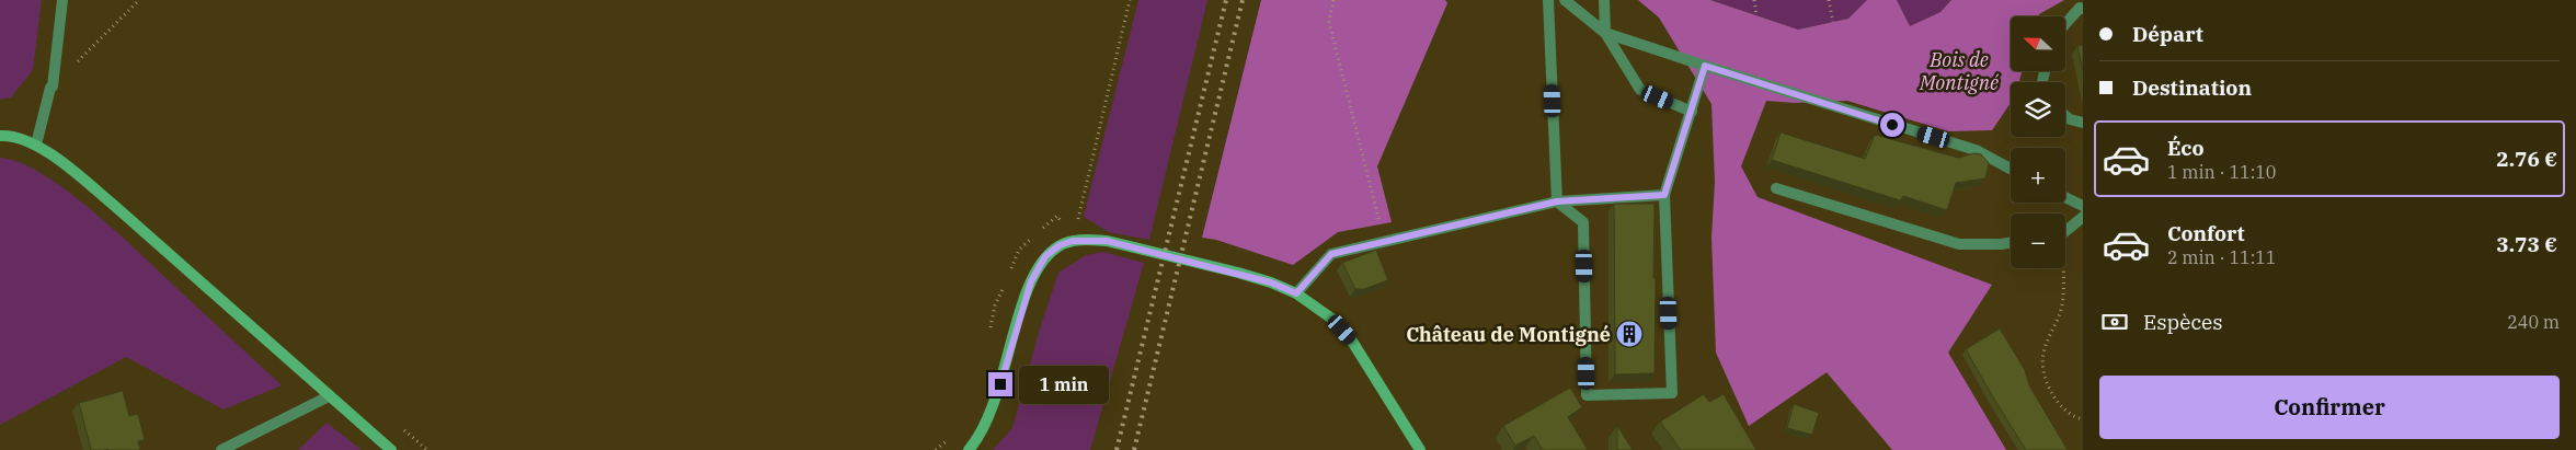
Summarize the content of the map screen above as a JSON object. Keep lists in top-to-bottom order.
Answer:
{
  "parks": ["Bois de Montigné"],
  "places": {
    "building": ["Château de Montigné"]
  },
  "north": "left",
  "page": {
    "banner": ["Départ", "Destination"],
    "map_buttons": ["+", "−"],
    "list": [
      {
        "name": "Éco",
        "note": "1 min · 11:10",
        "value": "2.76 €"
      },
      {
        "name": "Confort",
        "note": "2 min · 11:11",
        "value": "3.73 €"
      }
    ],
    "pay": ["Espèces", "240 m"],
    "buttons": "Confirmer",
    "bubble": "1 min"
  }
}
